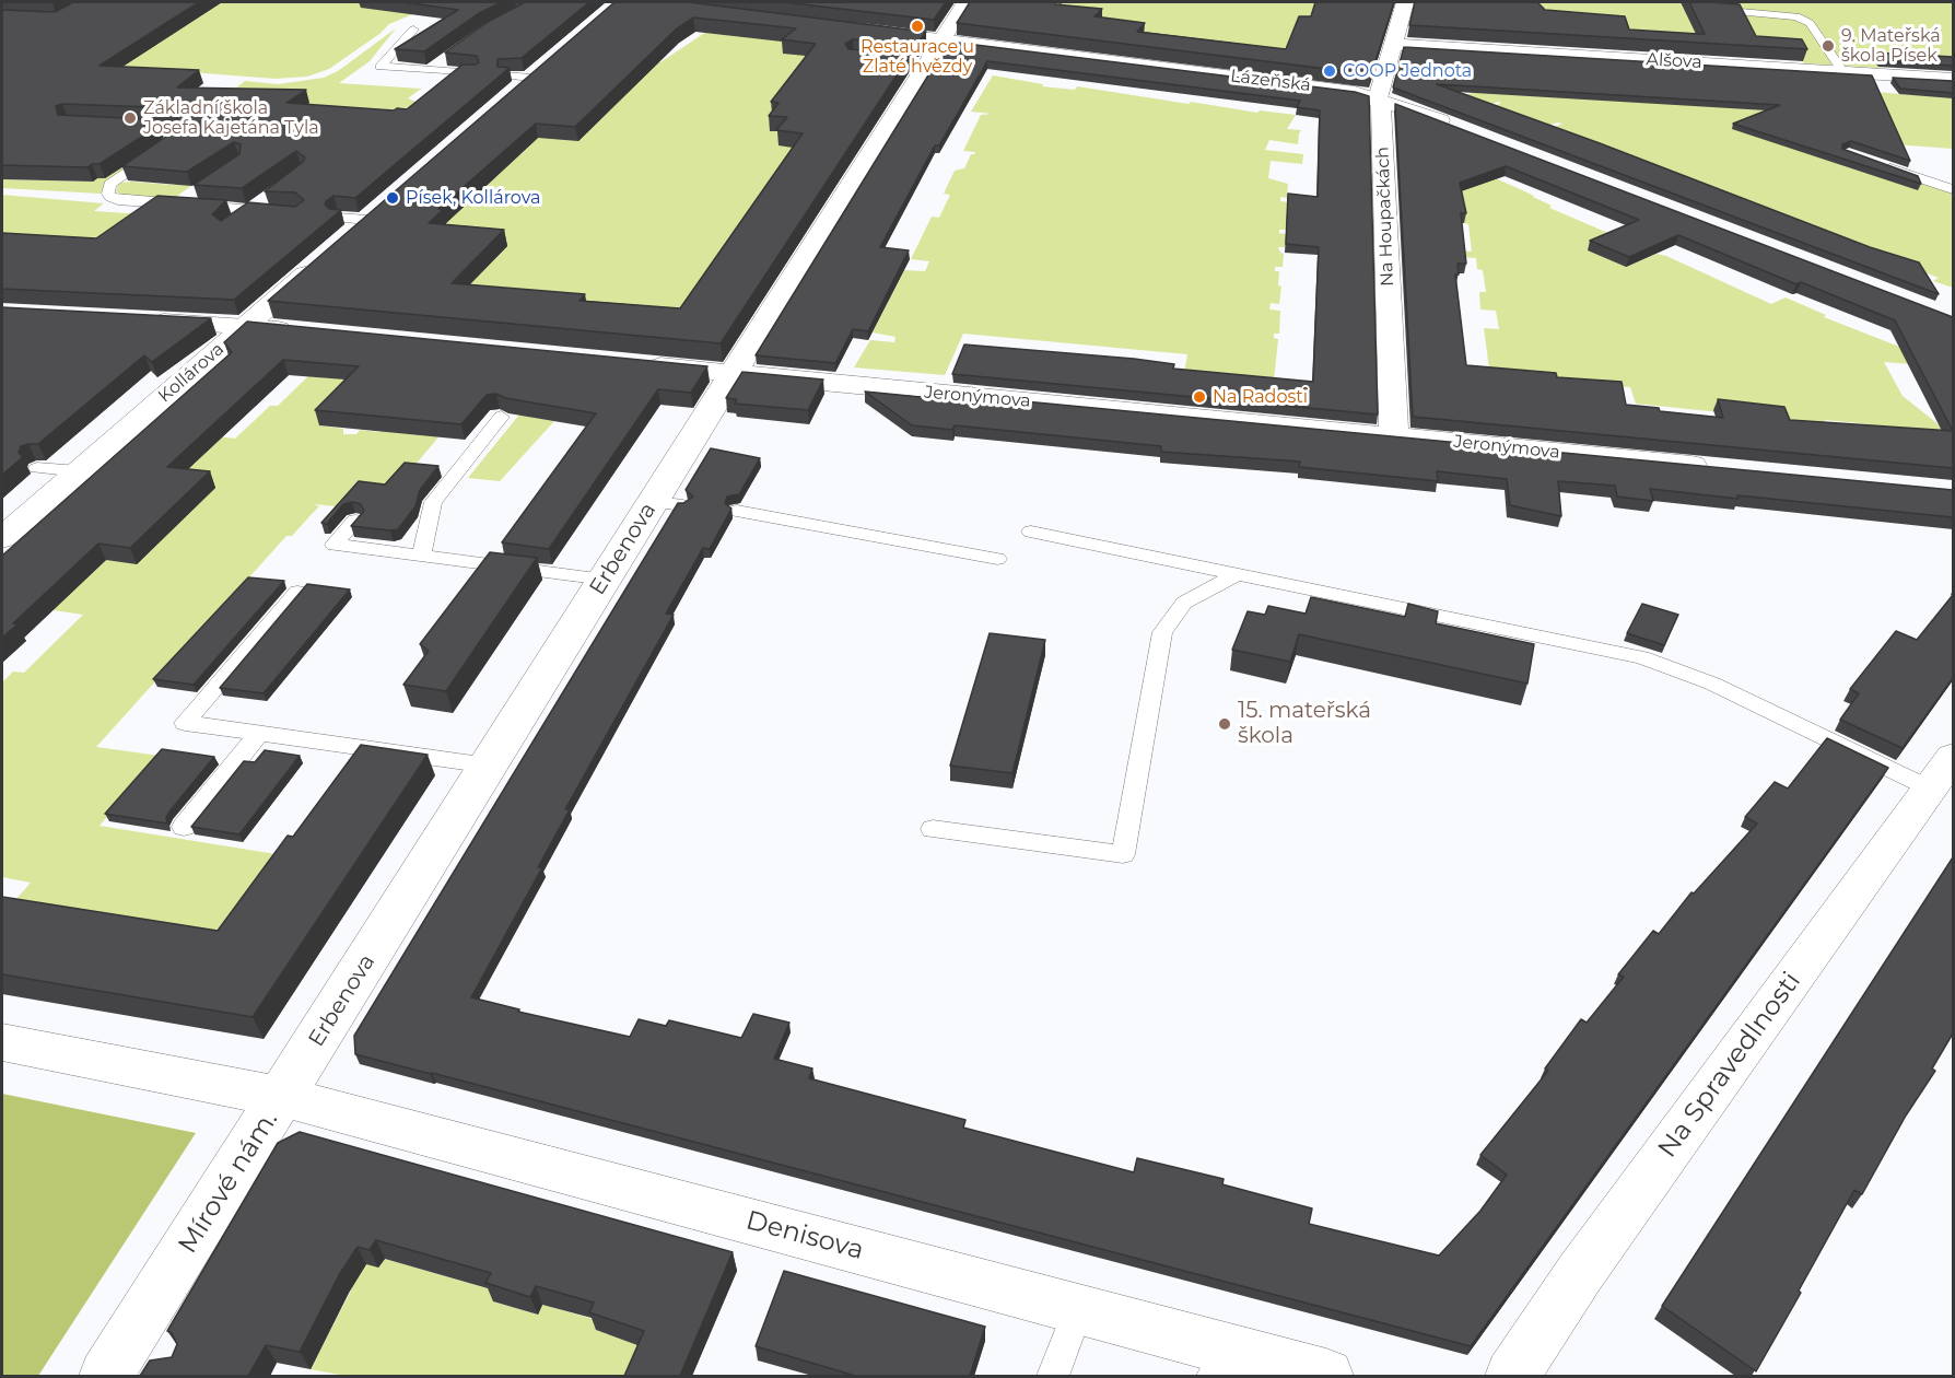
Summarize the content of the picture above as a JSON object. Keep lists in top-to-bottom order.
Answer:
{
  "streets": {
    "street": [
      "Alšova",
      "Lázeňská",
      "Na Houpačkách",
      "Kollárova",
      "Jeronýmova",
      "Erbenova",
      "Na Spravedlnosti",
      "Mírové nám.",
      "Denisova"
    ]
  },
  "crossings": [
    ["Alšova", "Na Houpačkách"],
    ["Lázeňská", "Na Houpačkách"],
    ["Lázeňská", "Erbenova"],
    ["Na Houpačkách", "Jeronýmova"],
    ["Jeronýmova", "Erbenova"],
    ["Erbenova", "Mírové nám."],
    ["Erbenova", "Denisova"],
    ["Mírové nám.", "Denisova"]
  ],
  "places": [
    "Restaurace u Zlaté hvězdy",
    "9. Mateřská škola Písek",
    "COOP Jednota",
    "Základní škola Josefa Kajetána Tyla",
    "Písek, Kollárova",
    "Na Radosti",
    "15. mateřská škola"
  ]
}
